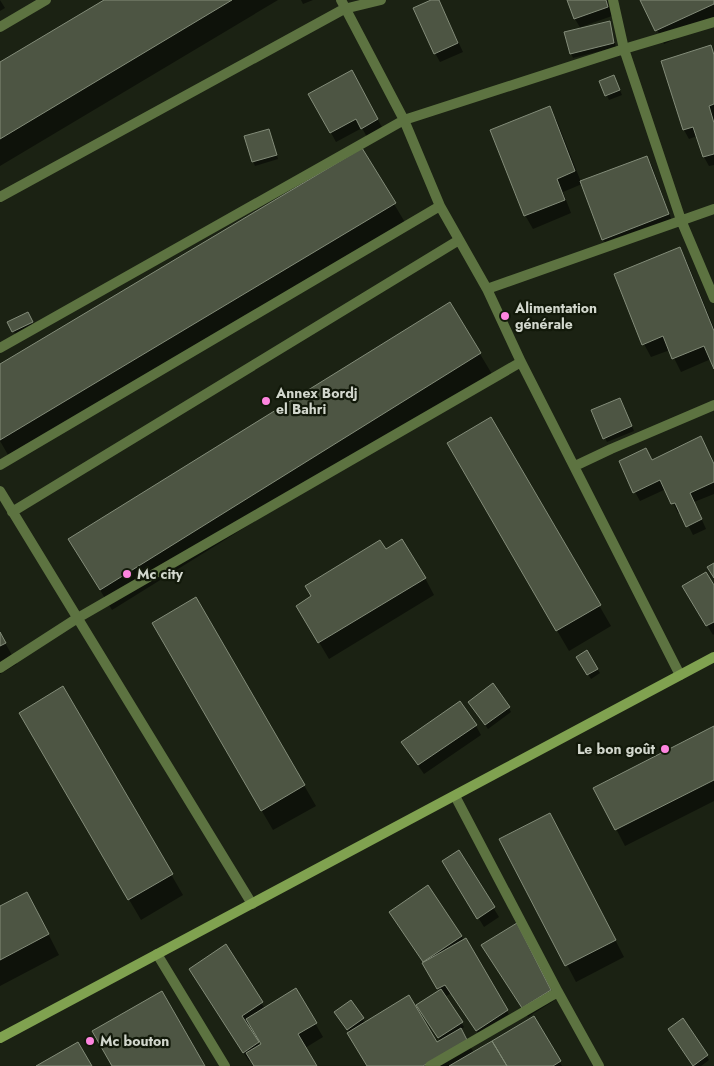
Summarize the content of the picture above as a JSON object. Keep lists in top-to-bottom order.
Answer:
{
  "places": [
    "Alimentation générale",
    "Annex Bordj el Bahri",
    "Mc city",
    "Le bon goût",
    "Mc bouton"
  ]
}
